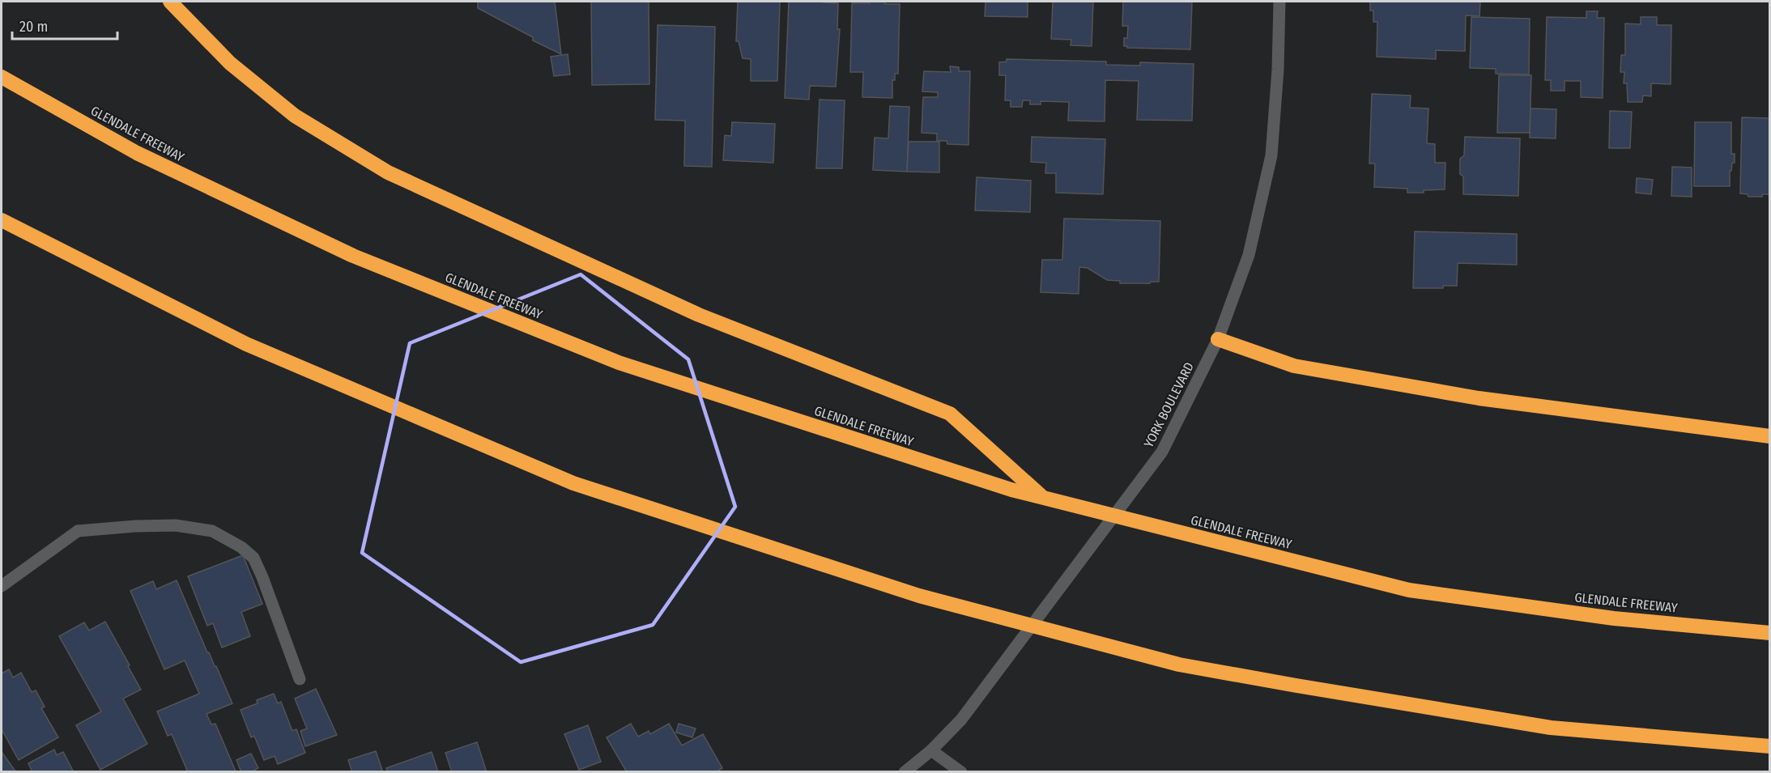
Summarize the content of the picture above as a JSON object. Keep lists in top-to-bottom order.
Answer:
{
  "streets": {
    "highway": ["GLENDALE FREEWAY"],
    "street": ["YORK BOULEVARD"]
  },
  "scale_bar": "20 m"
}
